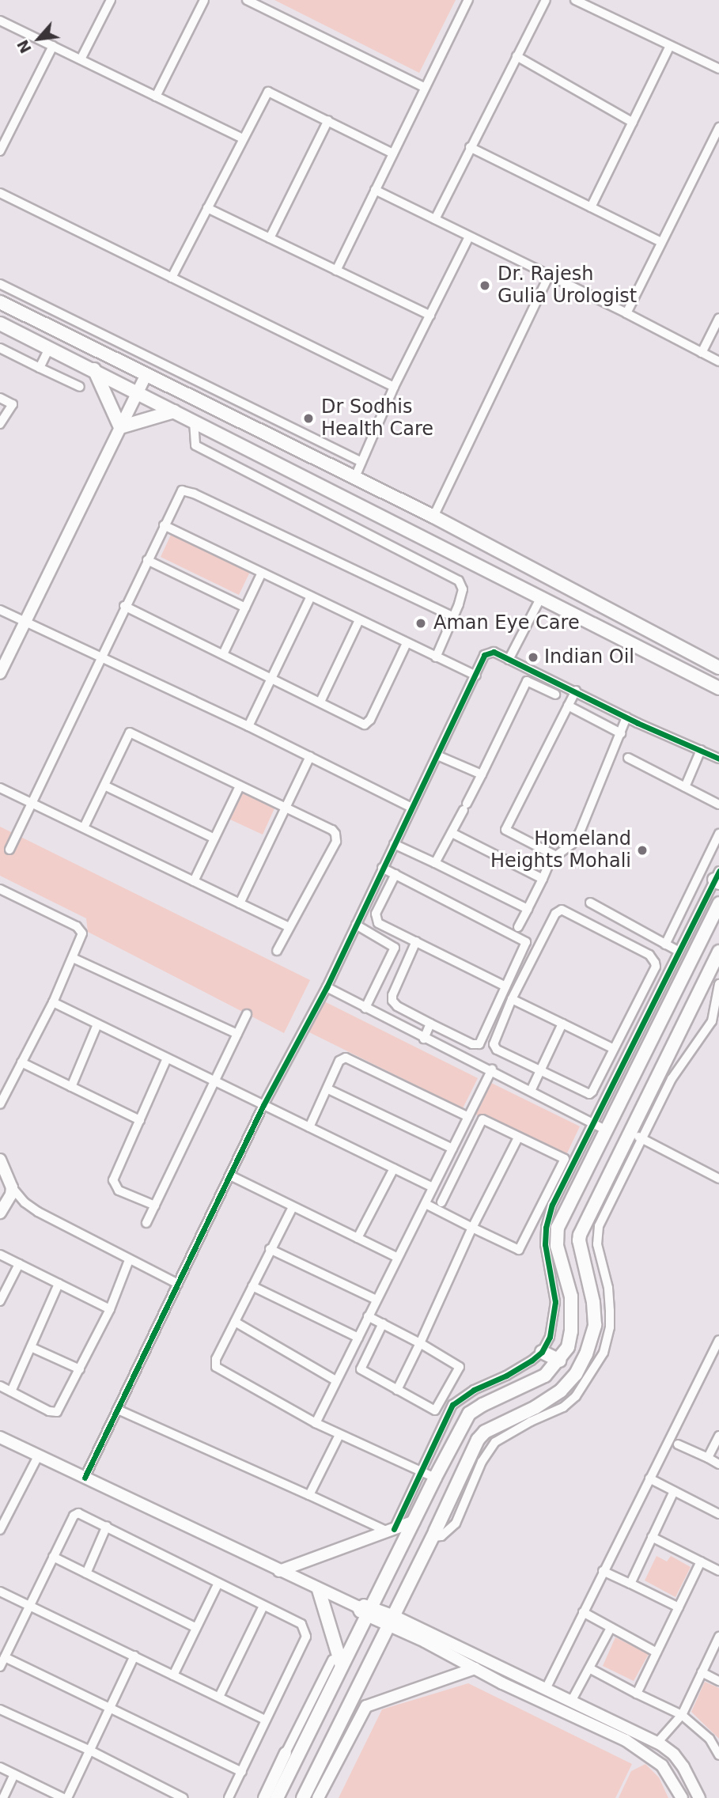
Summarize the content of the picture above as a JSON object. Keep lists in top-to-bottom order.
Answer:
{
  "places": [
    "Dr. Rajesh Gulia Urologist",
    "Dr Sodhis Health Care",
    "Aman Eye Care",
    "Indian Oil",
    "Homeland Heights Mohali"
  ],
  "north": "bottom left"
}
